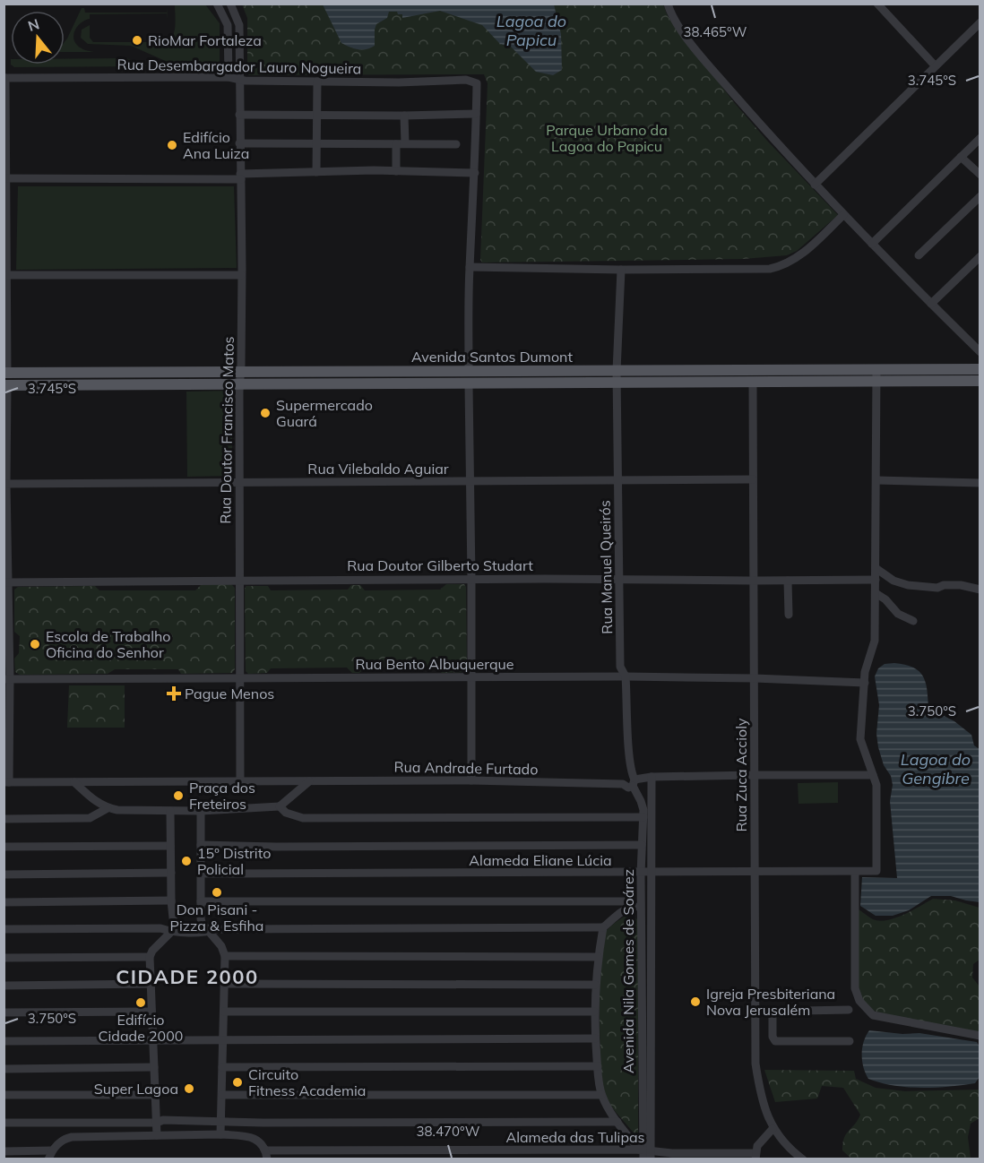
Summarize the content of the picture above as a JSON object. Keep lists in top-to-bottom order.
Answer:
{
  "streets": {
    "main road": ["Avenida Santos Dumont"],
    "street": [
      "Rua Desembargador Lauro Nogueira",
      "Rua Doutor Francisco Matos",
      "Rua Vilebaldo Aguiar",
      "Rua Doutor Gilberto Studart",
      "Rua Manuel Queirós",
      "Rua Bento Albuquerque",
      "Rua Andrade Furtado",
      "Rua Zuca Accioly",
      "Alameda Eliane Lúcia",
      "Avenida Nila Gomes de Soárez",
      "Alameda das Tulipas"
    ]
  },
  "crossings": [
    ["Rua Desembargador Lauro Nogueira", "Rua Doutor Francisco Matos"],
    ["Avenida Santos Dumont", "Rua Doutor Francisco Matos"],
    ["Avenida Santos Dumont", "Rua Manuel Queirós"],
    ["Avenida Santos Dumont", "Rua Zuca Accioly"],
    ["Rua Doutor Francisco Matos", "Rua Vilebaldo Aguiar"],
    ["Rua Doutor Francisco Matos", "Rua Doutor Gilberto Studart"],
    ["Rua Doutor Francisco Matos", "Rua Bento Albuquerque"],
    ["Rua Doutor Francisco Matos", "Rua Andrade Furtado"],
    ["Rua Vilebaldo Aguiar", "Rua Manuel Queirós"],
    ["Rua Vilebaldo Aguiar", "Rua Zuca Accioly"],
    ["Rua Doutor Gilberto Studart", "Rua Manuel Queirós"],
    ["Rua Doutor Gilberto Studart", "Rua Zuca Accioly"],
    ["Rua Manuel Queirós", "Rua Bento Albuquerque"],
    ["Rua Manuel Queirós", "Rua Andrade Furtado"],
    ["Rua Manuel Queirós", "Avenida Nila Gomes de Soárez"],
    ["Rua Bento Albuquerque", "Rua Zuca Accioly"],
    ["Rua Andrade Furtado", "Avenida Nila Gomes de Soárez"],
    ["Rua Zuca Accioly", "Alameda Eliane Lúcia"],
    ["Alameda Eliane Lúcia", "Avenida Nila Gomes de Soárez"],
    ["Avenida Nila Gomes de Soárez", "Alameda das Tulipas"]
  ],
  "districts": ["CIDADE 2000"],
  "water": ["Lagoa do Papicu", "Lagoa do Gengibre"],
  "parks": ["Parque Urbano da Lagoa do Papicu"],
  "places": {
    "other": [
      "RioMar Fortaleza",
      "Edifício Ana Luiza",
      "Supermercado Guará",
      "Escola de Trabalho Oficina do Senhor",
      "Praça dos Freteiros",
      "15º Distrito Policial",
      "Don Pisani - Pizza & Esfiha",
      "Igreja Presbiteriana Nova Jerusalém",
      "Edifício Cidade 2000",
      "Circuito Fitness Academia",
      "Super Lagoa"
    ],
    "health": ["Pague Menos"]
  },
  "north": "top",
  "coordinates": [
    "38.465°W",
    "3.745°S",
    "3.750°S",
    "38.470°W"
  ]
}
